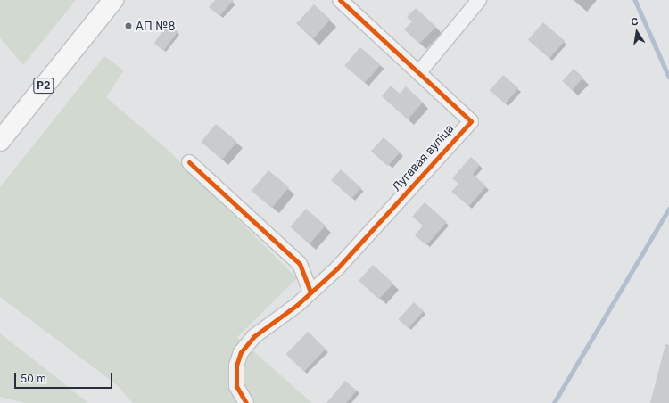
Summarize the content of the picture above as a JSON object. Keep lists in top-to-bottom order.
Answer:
{
  "streets": {
    "main road": ["Р2"],
    "street": ["Лугавая вуліца"]
  },
  "places": ["АП №8"],
  "scale_bar": "50 m",
  "north": "top"
}
